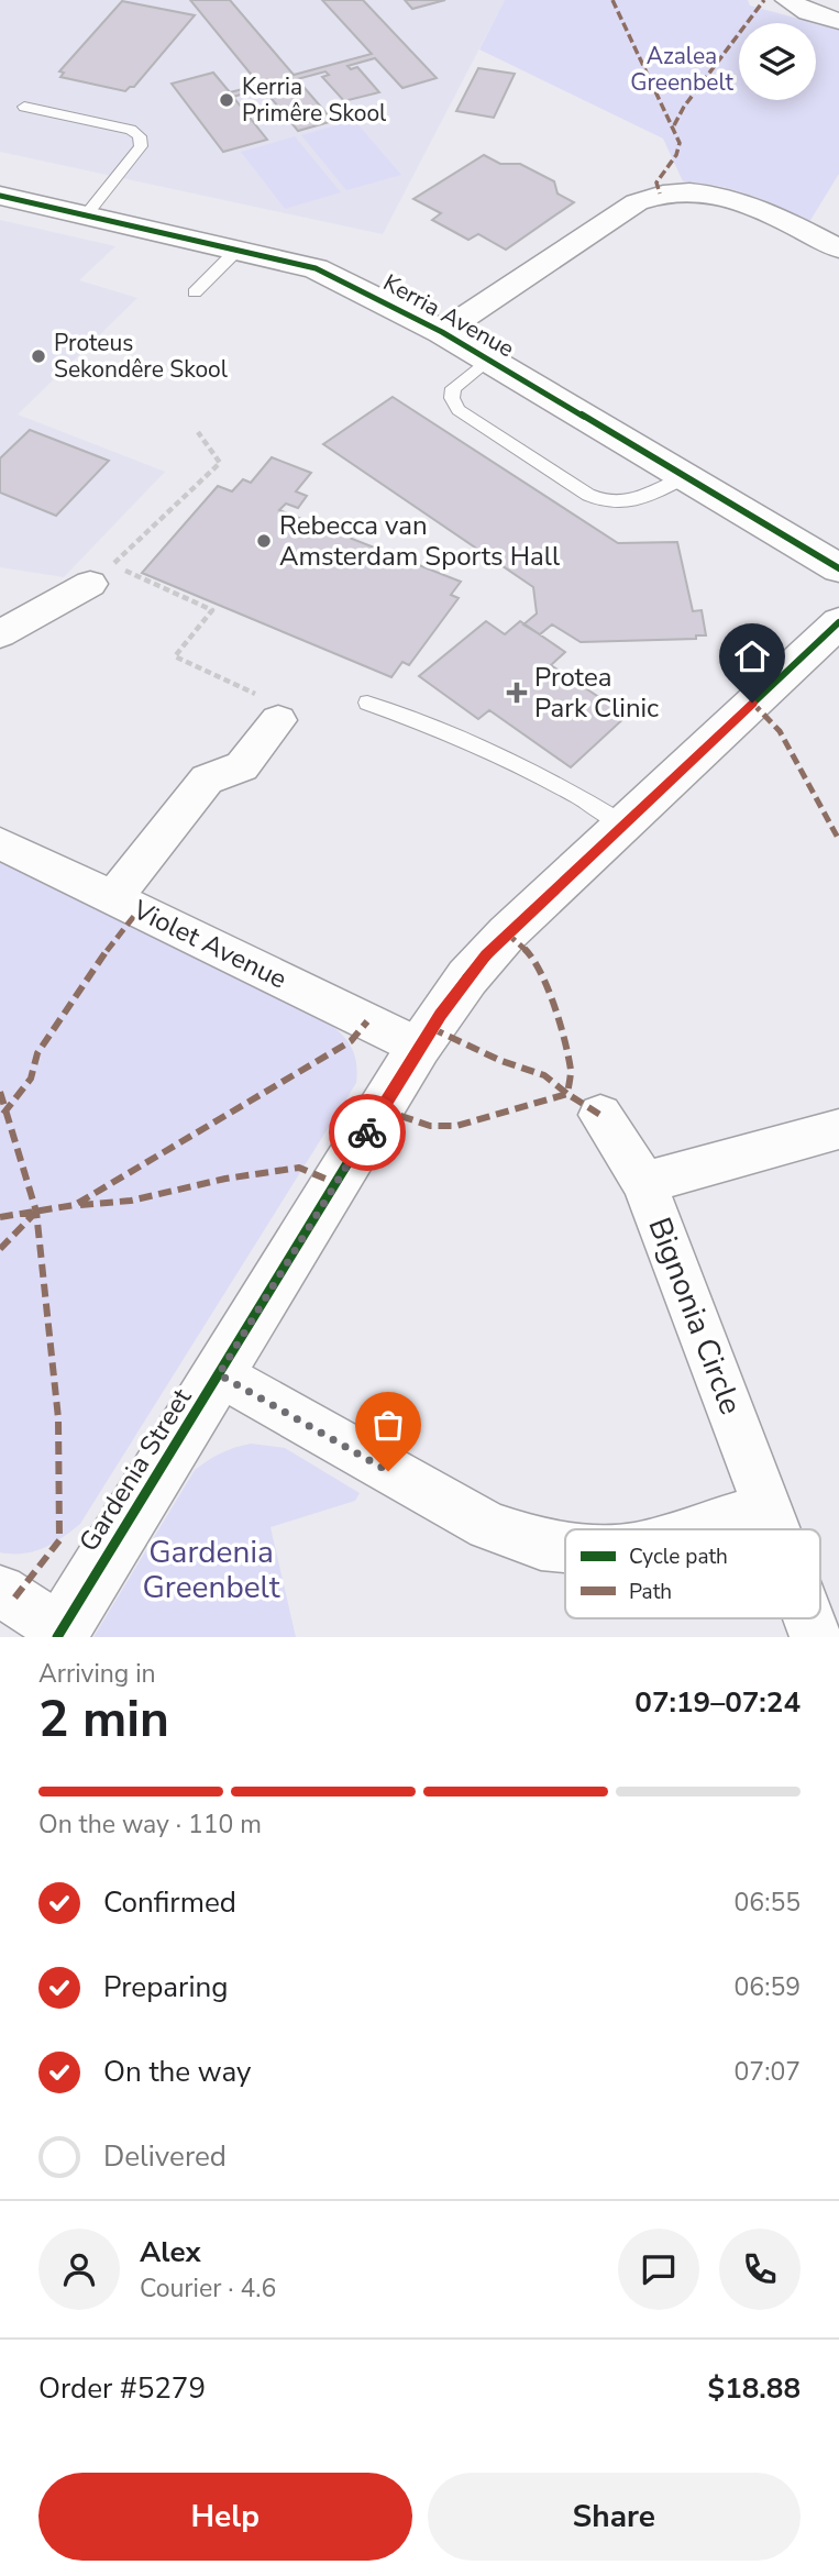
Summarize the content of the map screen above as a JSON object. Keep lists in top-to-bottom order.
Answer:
{
  "streets": {
    "street": [
      "Kerria Avenue",
      "Violet Avenue",
      "Bignonia Circle",
      "Gardenia Street"
    ]
  },
  "crossings": [
    ["Violet Avenue", "Gardenia Street"]
  ],
  "parks": ["Azalea Greenbelt", "Gardenia Greenbelt"],
  "places": {
    "other": ["Kerria Primêre Skool", "Proteus Sekondêre Skool", "Rebecca van Amsterdam Sports Hall"],
    "health": ["Protea Park Clinic"]
  },
  "legend": ["Cycle path", "Path"],
  "page": {
    "heading": ["2 min", "Arriving in", "07:19–07:24"],
    "panel": [
      "Alex",
      "Courier · 4.6",
      "Order #5279",
      "$18.88"
    ],
    "bar": "On the way · 110 m",
    "list": [
      ["Confirmed", "06:55"],
      ["Preparing", "06:59"],
      ["On the way", "07:07"],
      "Delivered"
    ],
    "buttons": ["Help", "Share"]
  }
}
